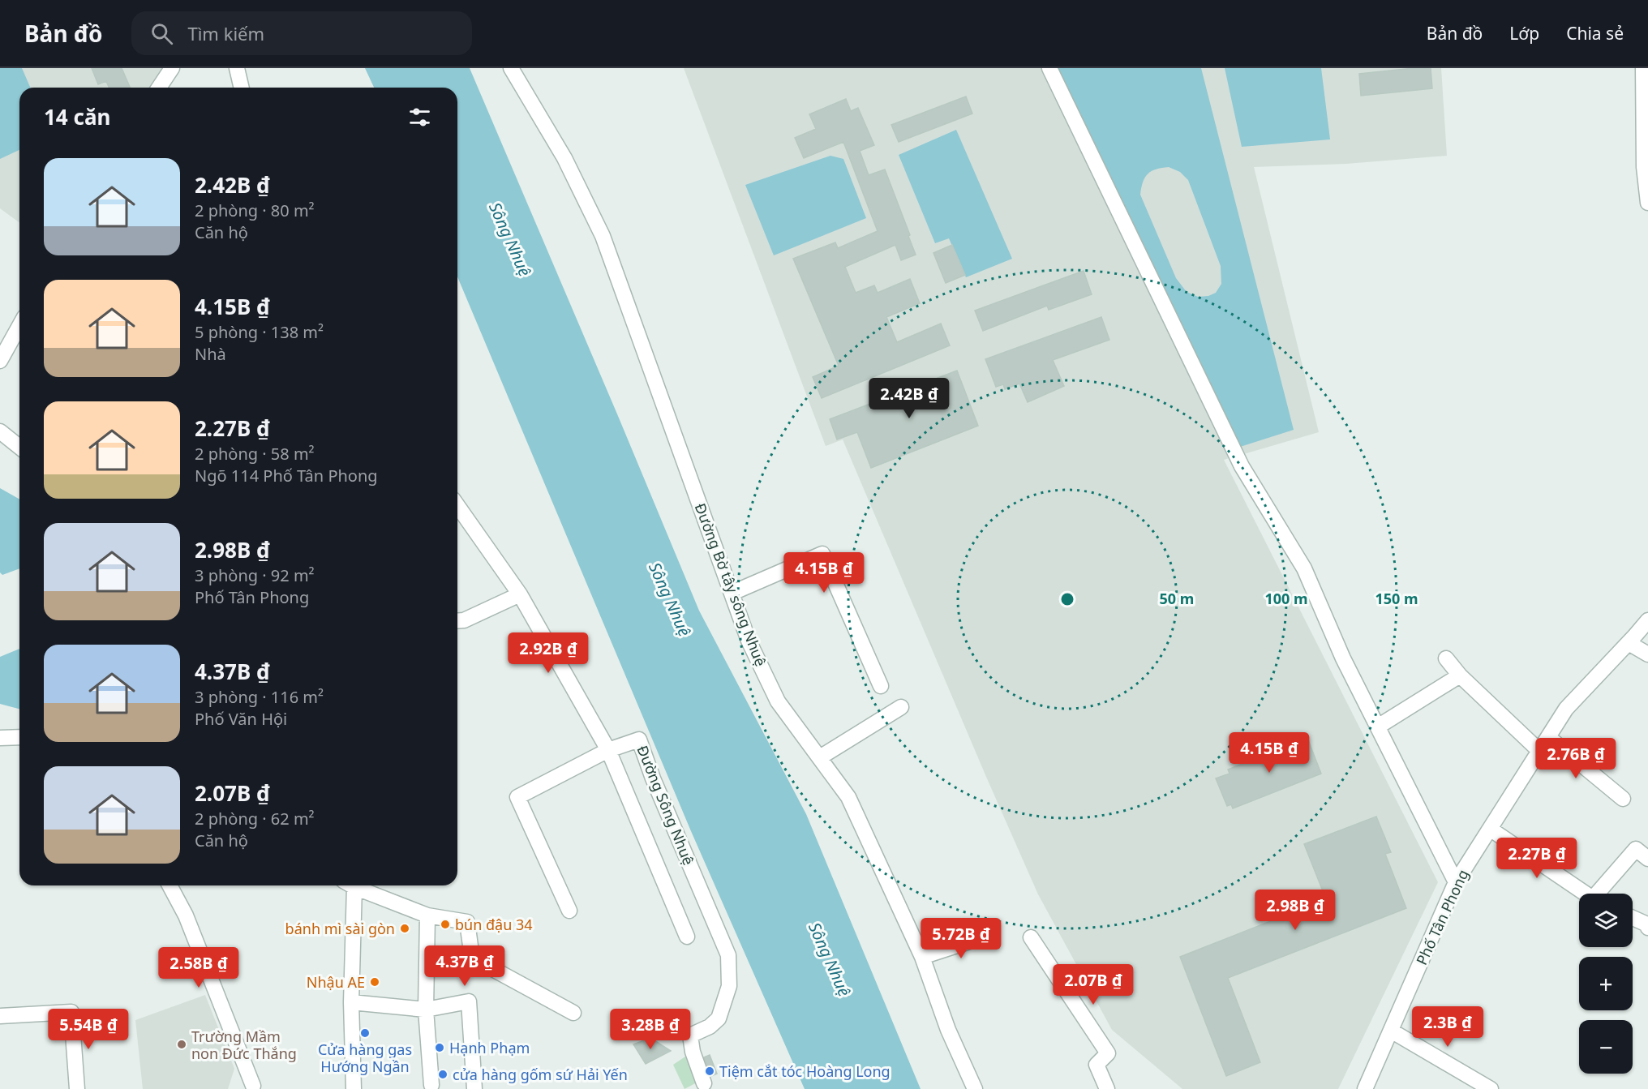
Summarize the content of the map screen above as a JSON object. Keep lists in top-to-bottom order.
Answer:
{
  "streets": {
    "street": ["Đường Bờ tây sông Nhuệ", "Đường Sông Nhuệ", "Phố Tân Phong"]
  },
  "water": ["Sông Nhuệ"],
  "places": [
    "bún đậu 34",
    "bánh mì sài gòn",
    "Nhậu AE",
    "Cửa hàng gas Hướng Ngần",
    "Trường Mầm non Đức Thắng",
    "Hạnh Phạm",
    "Tiệm cắt tóc Hoàng Long",
    "cửa hàng gốm sứ Hải Yến"
  ],
  "page": {
    "header": "Bản đồ",
    "search": "Tìm kiếm",
    "nav": ["Bản đồ", "Lớp", "Chia sẻ"],
    "heading": "14 căn",
    "list": [
      {
        "name": "2.42B ₫",
        "note": "2 phòng · 80 m² · Căn hộ"
      },
      {
        "name": "4.15B ₫",
        "note": "5 phòng · 138 m² · Nhà"
      },
      {
        "name": "2.27B ₫",
        "note": "2 phòng · 58 m² · Ngõ 114 Phố Tân Phong"
      },
      {
        "name": "2.98B ₫",
        "note": "3 phòng · 92 m² · Phố Tân Phong"
      },
      {
        "name": "4.37B ₫",
        "note": "3 phòng · 116 m² · Phố Văn Hội"
      },
      {
        "name": "2.07B ₫",
        "note": "2 phòng · 62 m² · Căn hộ"
      }
    ],
    "price": [
      "2.42B ₫",
      "4.15B ₫",
      "2.92B ₫",
      "4.15B ₫",
      "2.76B ₫",
      "2.27B ₫",
      "2.98B ₫",
      "5.72B ₫",
      "4.37B ₫",
      "2.58B ₫",
      "2.07B ₫",
      "2.3B ₫",
      "5.54B ₫",
      "3.28B ₫"
    ],
    "map_buttons": ["+", "−"]
  },
  "rings": ["50 m", "100 m", "150 m"]
}
